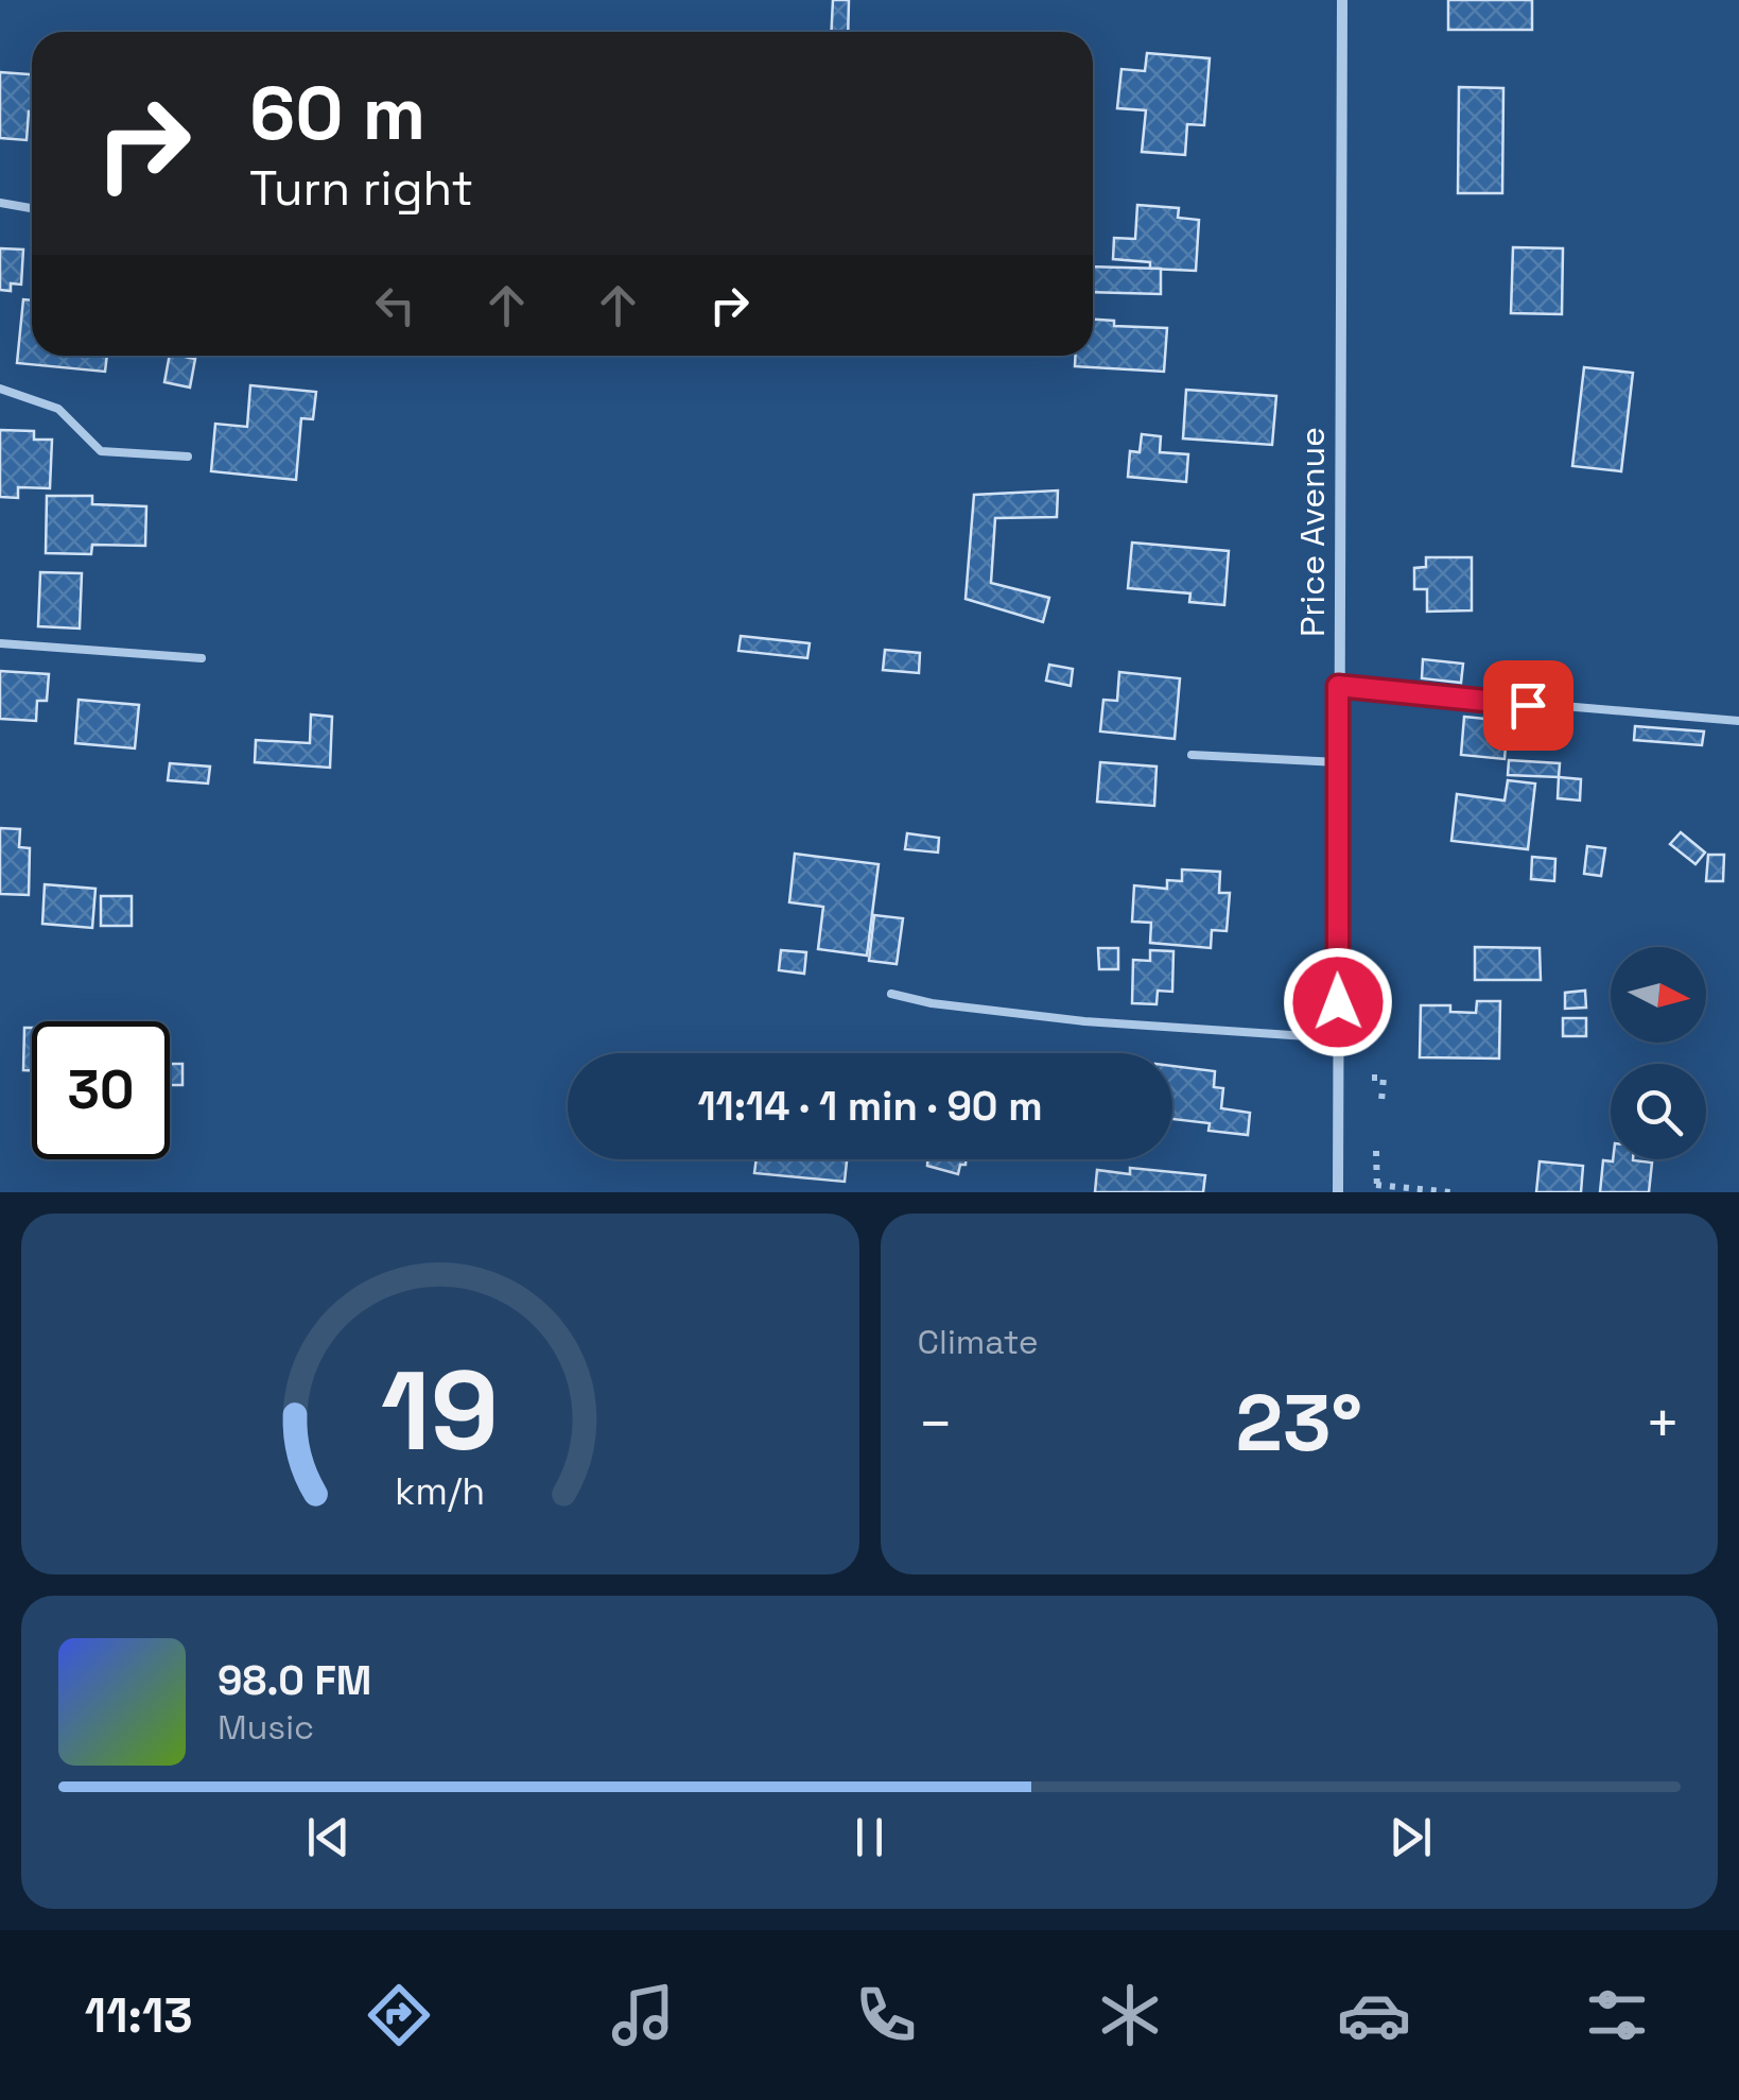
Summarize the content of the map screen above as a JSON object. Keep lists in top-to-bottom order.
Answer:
{
  "streets": {
    "street": ["Price Avenue"]
  },
  "north": "right",
  "page": {
    "turn": ["60 m", "Turn right"],
    "limit": "30",
    "trip": "11:14 · 1 min · 90 m",
    "tile": "Climate",
    "heat": ["−", "23°", "+"],
    "song": ["98.0 FM", "Music"],
    "tabs": "11:13",
    "gauge": ["19", "km/h"]
  }
}
